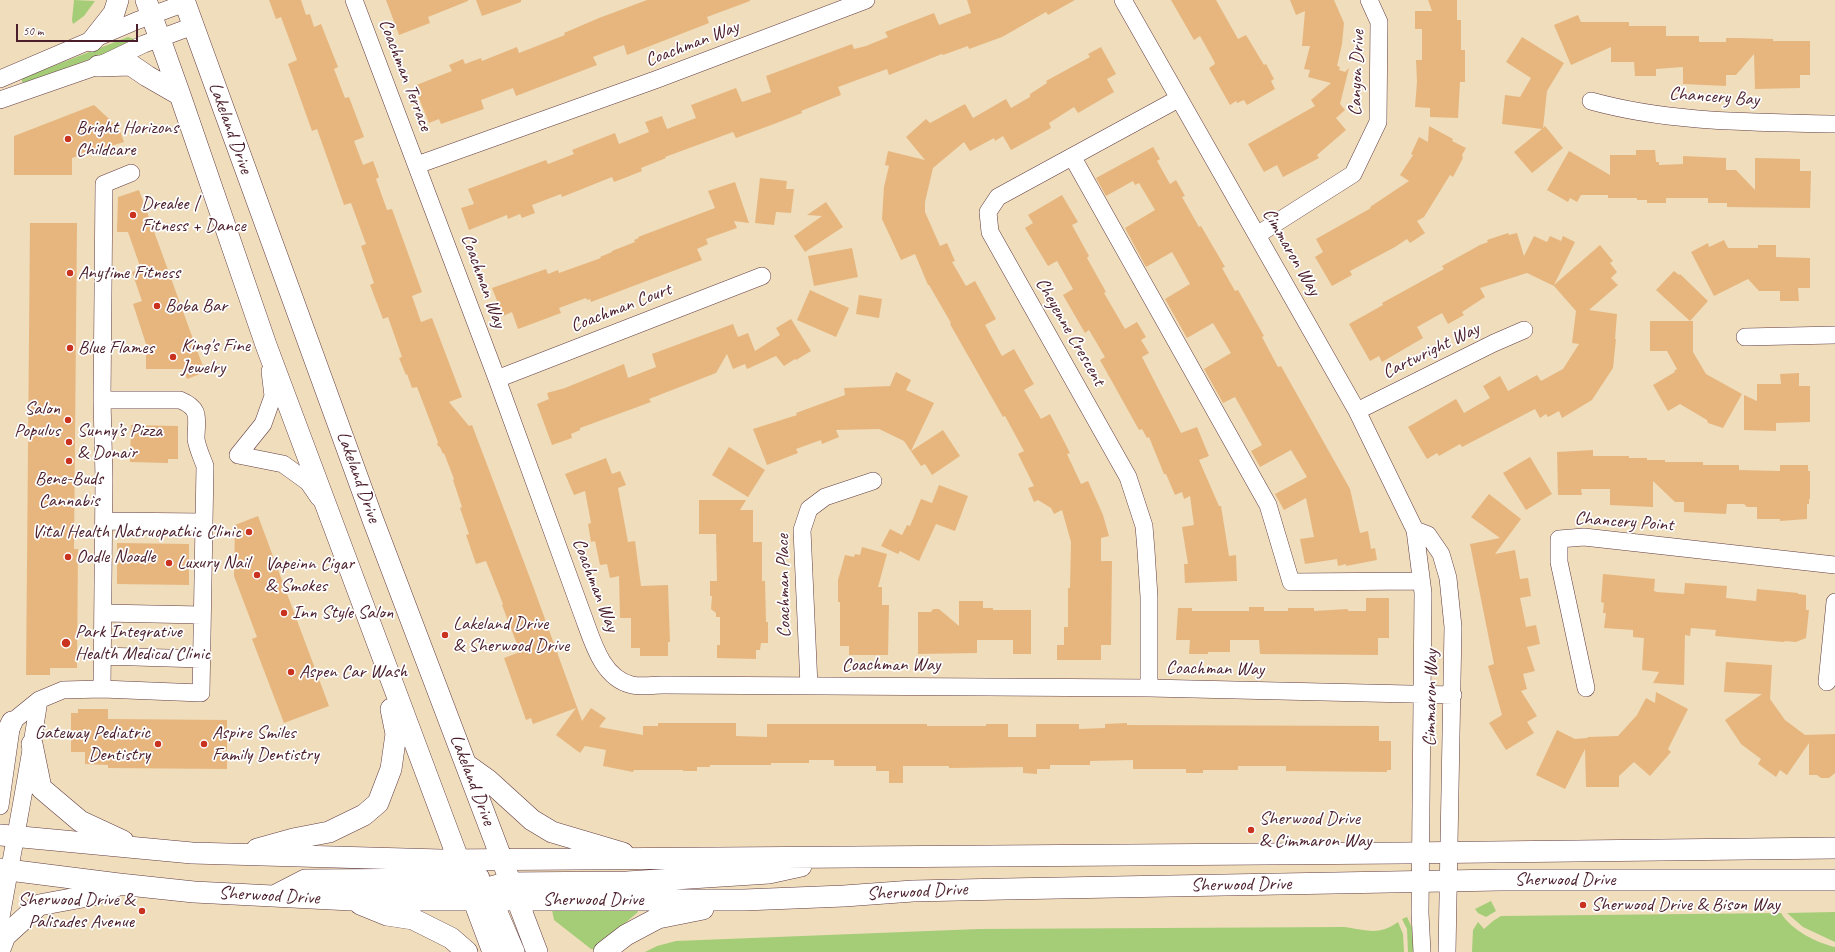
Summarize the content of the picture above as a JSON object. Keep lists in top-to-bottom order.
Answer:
{
  "streets": {
    "main road": ["Lakeland Drive", "Sherwood Drive"],
    "street": [
      "Coachman Way",
      "Canyon Drive",
      "Coachman Terrace",
      "Chancery Bay",
      "Cimmaron Way",
      "Coachman Court",
      "Cheyenne Crescent",
      "Cartwright Way",
      "Chancery Point",
      "Coachman Place"
    ]
  },
  "crossings": [
    ["Coachman Way", "Coachman Terrace"],
    ["Coachman Way", "Cimmaron Way"],
    ["Coachman Way", "Coachman Court"],
    ["Coachman Way", "Cheyenne Crescent"],
    ["Coachman Way", "Coachman Place"],
    ["Canyon Drive", "Cimmaron Way"],
    ["Lakeland Drive", "Sherwood Drive"],
    ["Cimmaron Way", "Cheyenne Crescent"],
    ["Cimmaron Way", "Cartwright Way"],
    ["Cimmaron Way", "Sherwood Drive"]
  ],
  "places": [
    "Bright Horizons Childcare",
    "Drealee | Fitness + Dance",
    "Anytime Fitness",
    "Boba Bar",
    "Blue Flames",
    "King's Fine Jewelry",
    "Salon Populus",
    "Sunny’s Pizza & Donair",
    "Bene-Buds Cannabis",
    "Vital Health Natruopathic Clinic",
    "Oodle Noodle",
    "Luxury Nail",
    "Vapeinn Cigar & Smokes",
    "Inn Style Salon",
    "Lakeland Drive & Sherwood Drive",
    "Park Integrative Health Medical Clinic",
    "Aspen Car Wash",
    "Gateway Pediatric Dentistry",
    "Aspire Smiles Family Dentistry",
    "Sherwood Drive & Cimmaron Way",
    "Sherwood Drive & Bison Way",
    "Sherwood Drive & Palisades Avenue"
  ],
  "scale_bar": "50 m"
}
